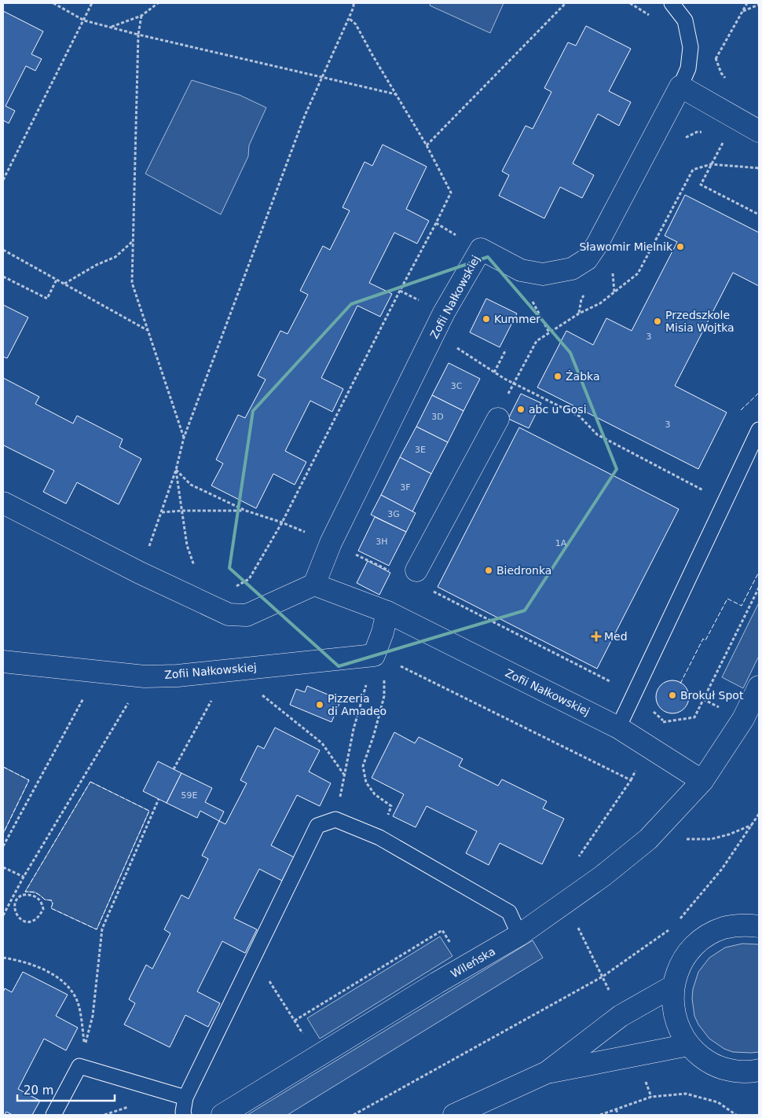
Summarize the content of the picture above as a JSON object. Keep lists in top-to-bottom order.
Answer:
{
  "streets": {
    "street": ["Zofii Nałkowskiej", "Wileńska"]
  },
  "crossings": [
    ["Zofii Nałkowskiej", "Wileńska"]
  ],
  "places": {
    "other": [
      "Sławomir Mielnik",
      "Kummer",
      "Przedszkole Misia Wojtka",
      "Żabka",
      "abc u Gosi",
      "Biedronka",
      "Brokuł Spot",
      "Pizzeria di Amadeo"
    ],
    "health": ["Med"]
  },
  "house_numbers": [
    "3",
    "3C",
    "3D",
    "3",
    "3E",
    "3F",
    "3G",
    "3H",
    "1A",
    "59E"
  ],
  "scale_bar": "20 m"
}
